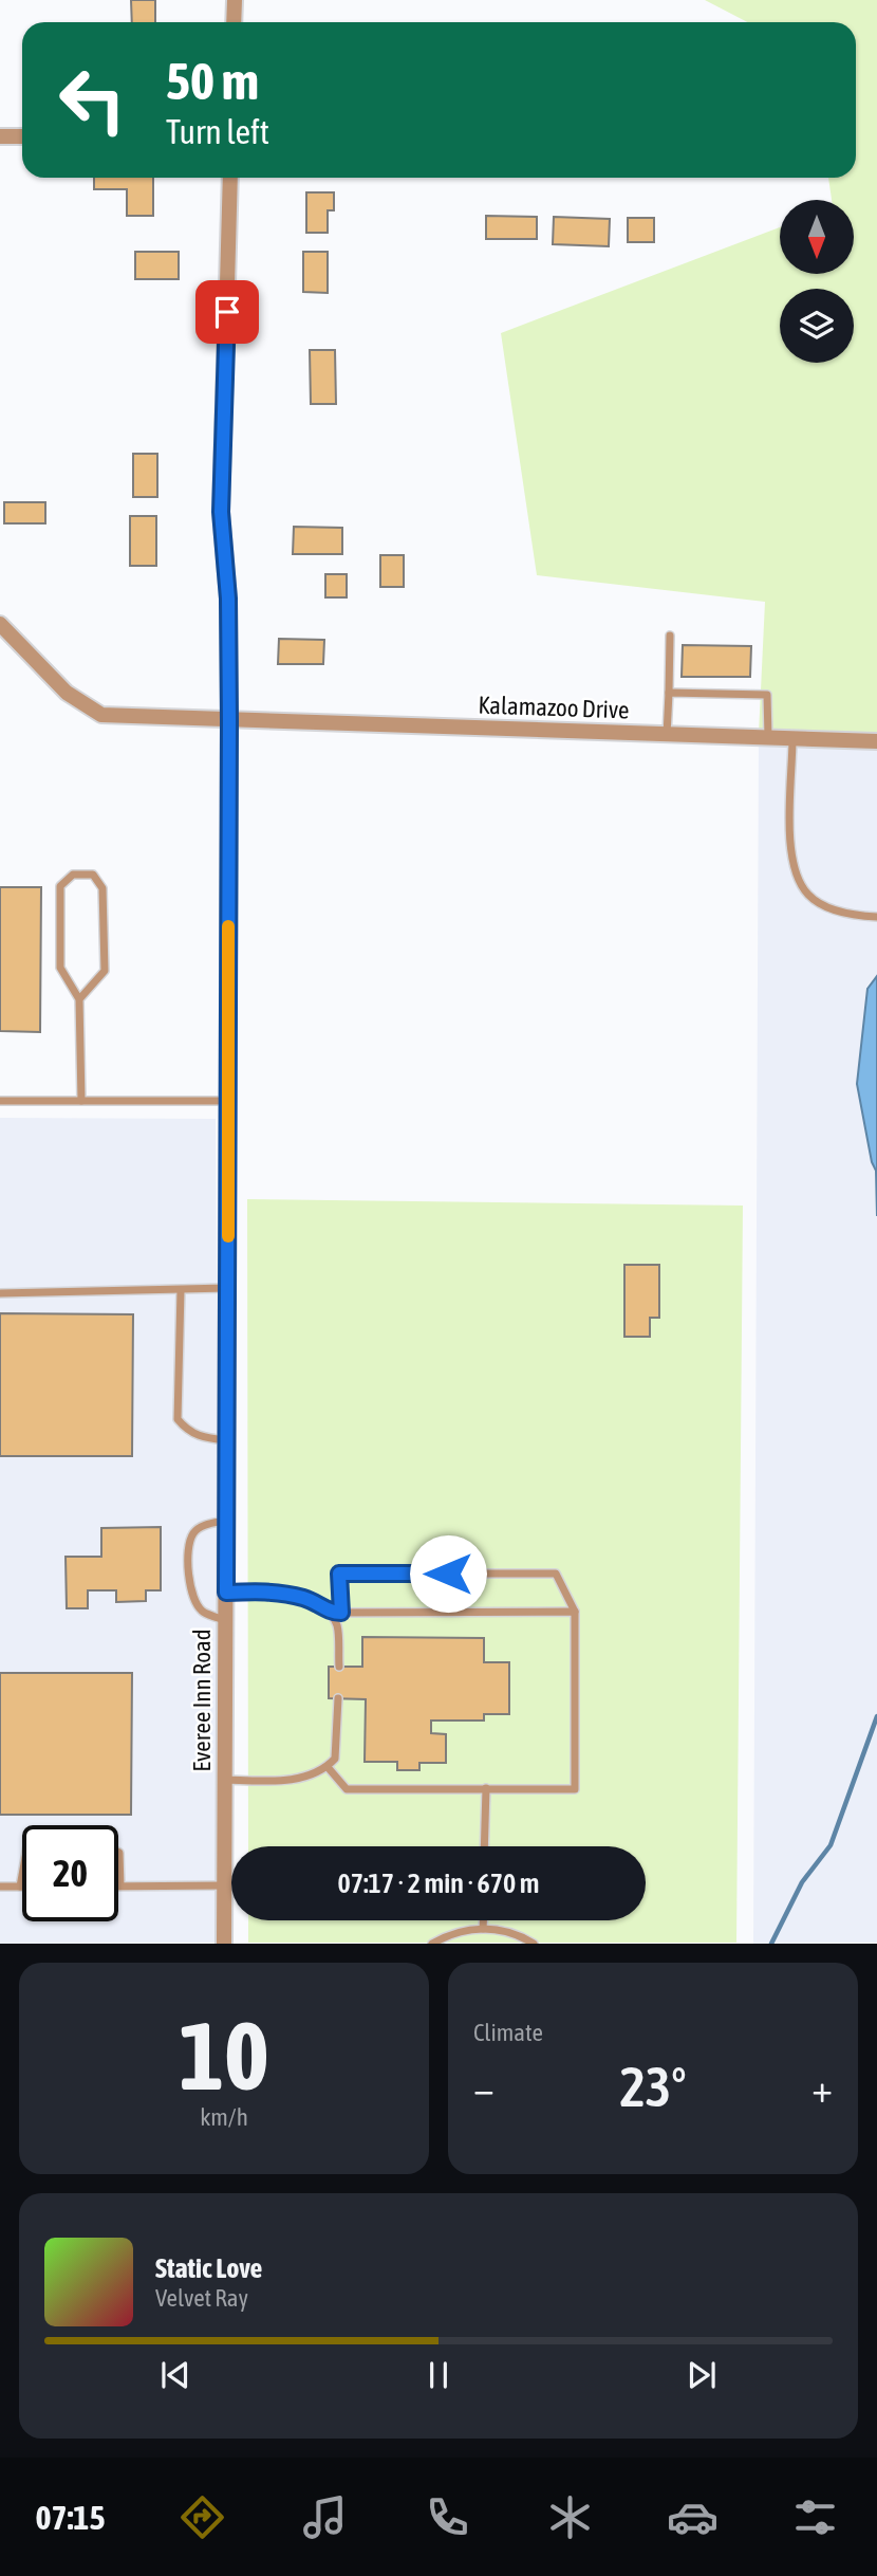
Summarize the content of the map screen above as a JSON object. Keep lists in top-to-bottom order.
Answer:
{
  "streets": {
    "street": ["Kalamazoo Drive", "Everee Inn Road"]
  },
  "crossings": [
    ["Kalamazoo Drive", "Everee Inn Road"]
  ],
  "north": "bottom",
  "page": {
    "turn": ["50 m", "Turn left"],
    "limit": "20",
    "trip": "07:17 · 2 min · 670 m",
    "tile": [
      ["10", "km/h"],
      "Climate"
    ],
    "heat": ["−", "23°", "+"],
    "song": ["Static Love", "Velvet Ray"],
    "tabs": "07:15"
  }
}
